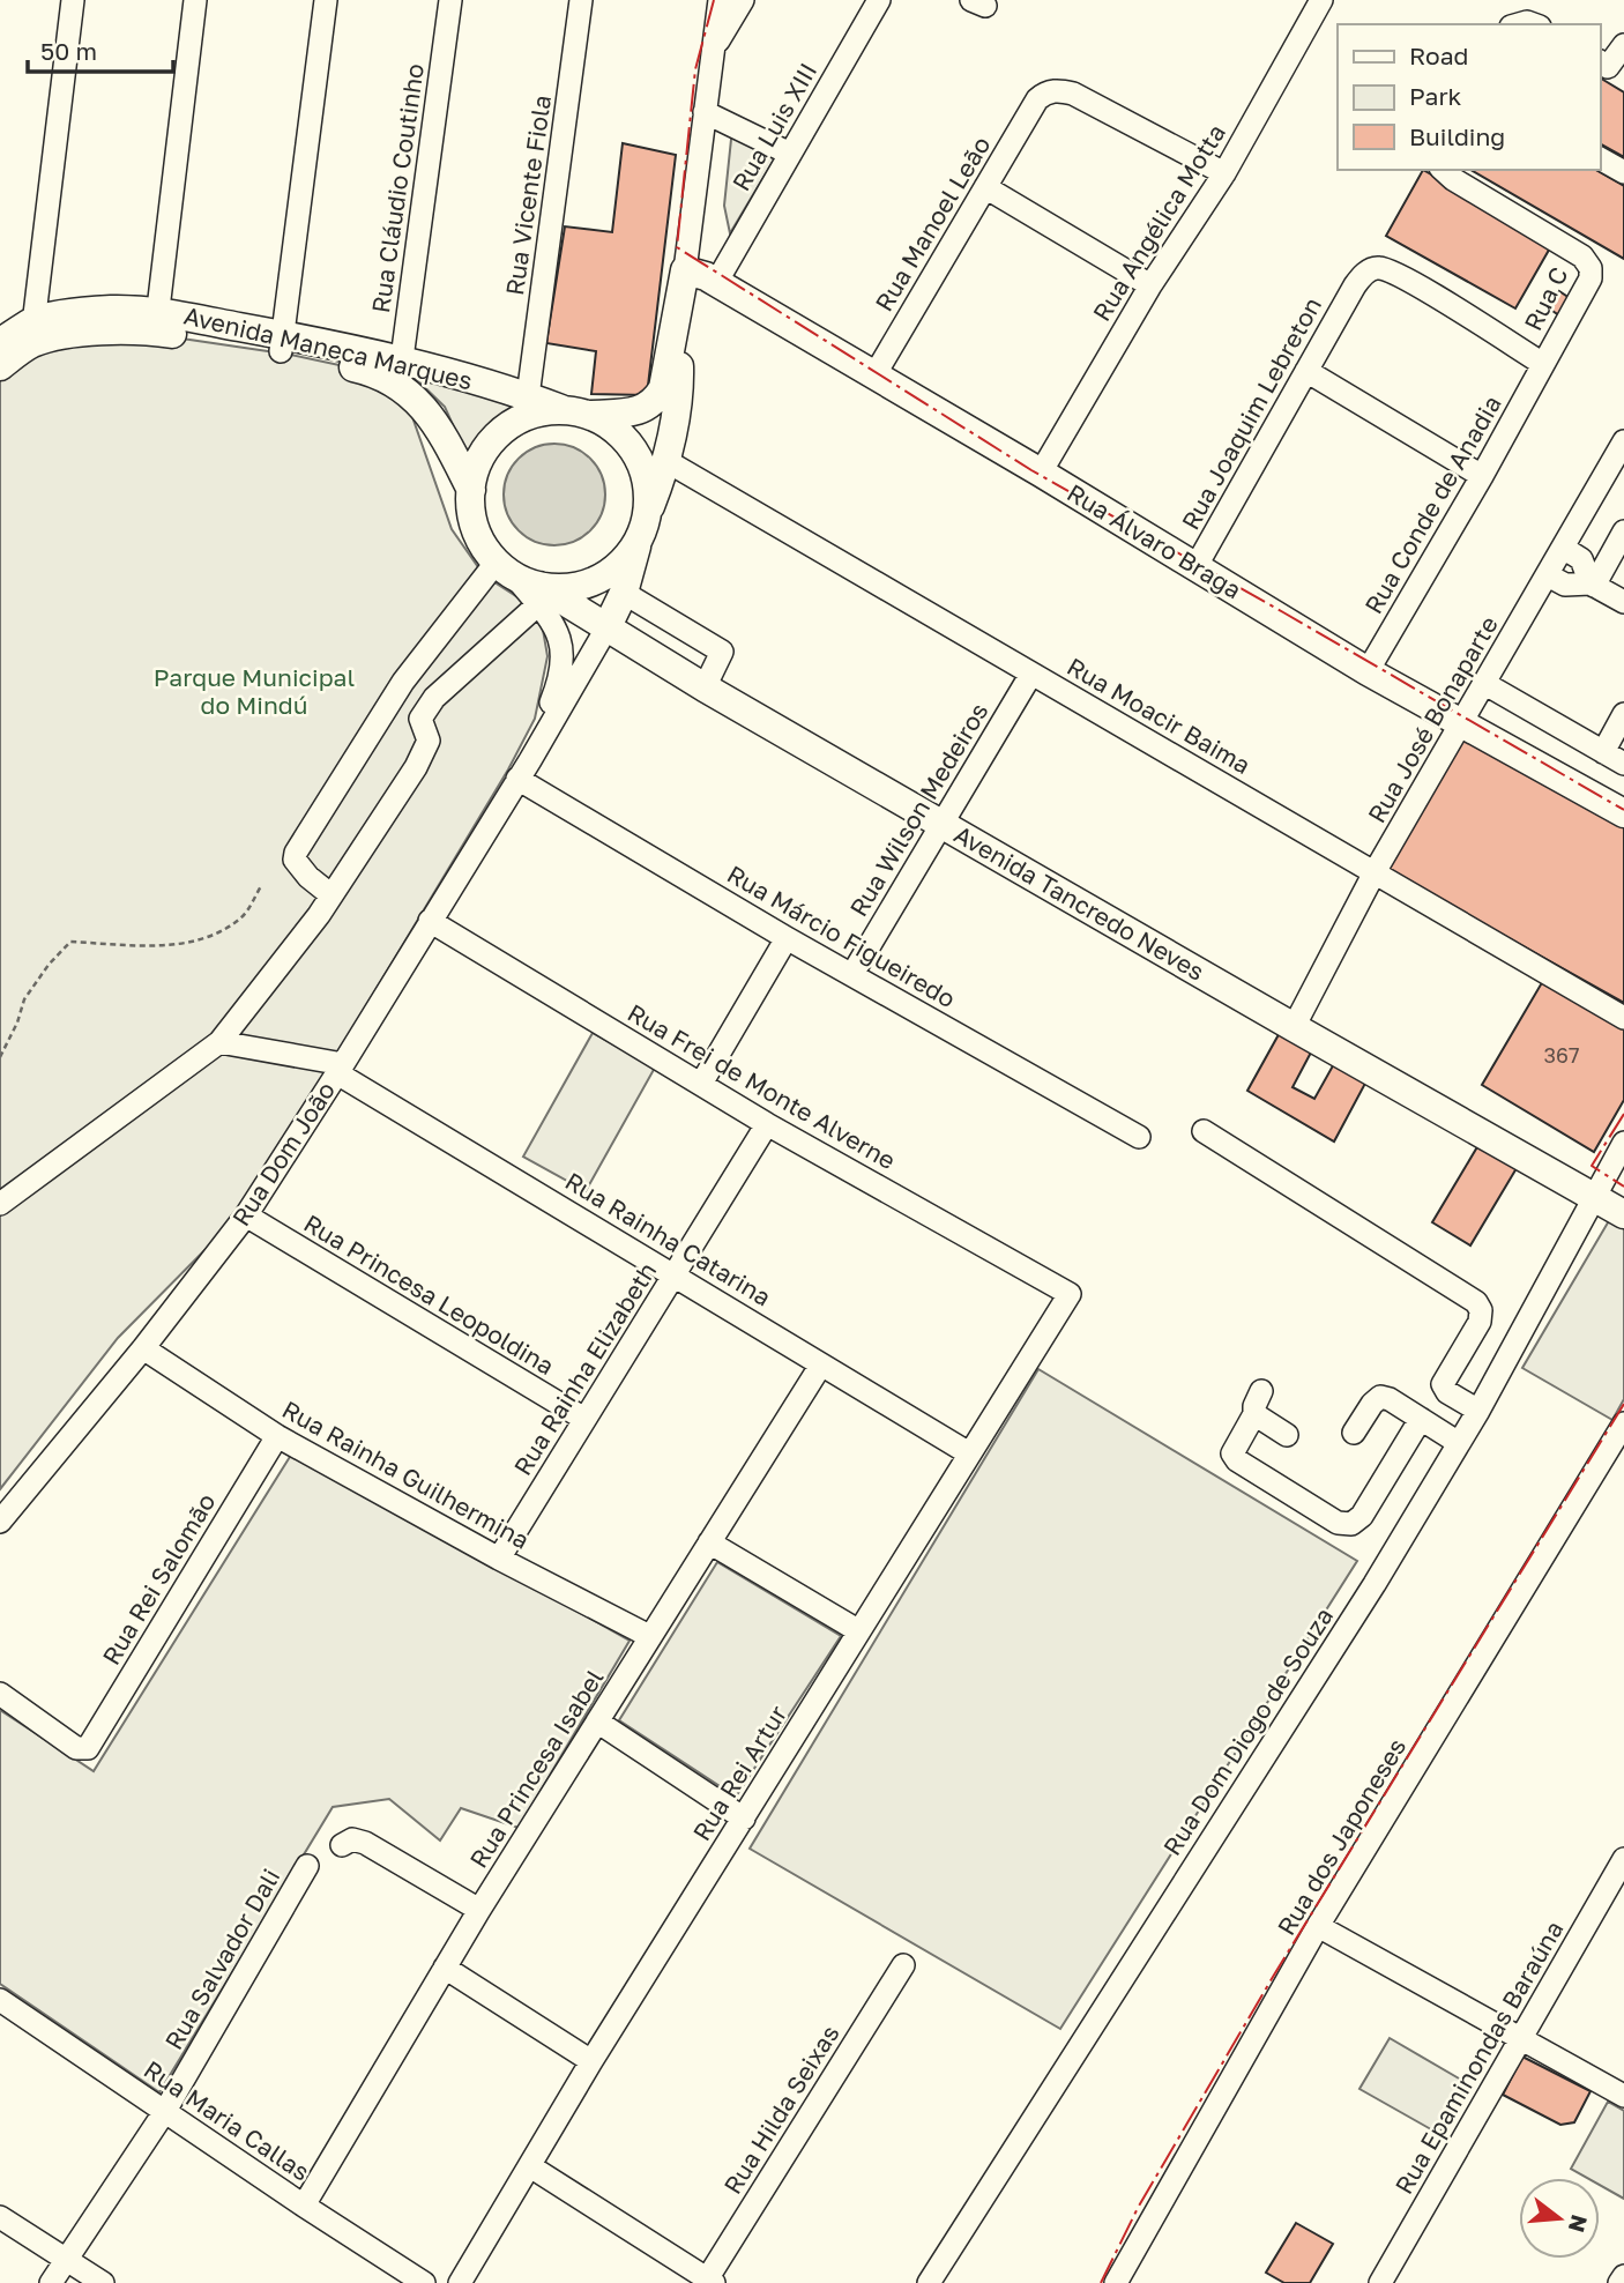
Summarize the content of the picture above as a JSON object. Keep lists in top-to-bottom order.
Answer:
{
  "streets": {
    "main road": [
      "Avenida Maneca Marques",
      "Rua Álvaro Braga",
      "Avenida Tancredo Neves",
      "Rua Dom João"
    ],
    "street": [
      "Rua Luis XIII",
      "Rua Cláudio Coutinho",
      "Rua Vicente Fiola",
      "Rua Angélica Motta",
      "Rua Manoel Leão",
      "Rua C",
      "Rua Joaquim Lebreton",
      "Rua Conde de Anadia",
      "Rua Moacir Baima",
      "Rua José Bonaparte",
      "Rua Wilson Medeiros",
      "Rua Márcio Figueiredo",
      "Rua Frei de Monte Alverne",
      "Rua Rainha Catarina",
      "Rua Princesa Leopoldina",
      "Rua Rainha Elizabeth",
      "Rua Rainha Guilhermina",
      "Rua Rei Salomão",
      "Rua Dom Diogo de Souza",
      "Rua Princesa Isabel",
      "Rua Rei Artur",
      "Rua dos Japoneses",
      "Rua Salvador Dali",
      "Rua Epaminondas Baraúna",
      "Rua Hilda Seixas",
      "Rua Maria Callas"
    ]
  },
  "crossings": [
    ["Rua Luis XIII", "Rua Álvaro Braga"],
    ["Rua Cláudio Coutinho", "Avenida Maneca Marques"],
    ["Rua Vicente Fiola", "Avenida Maneca Marques"],
    ["Rua Angélica Motta", "Rua Manoel Leão"],
    ["Rua Angélica Motta", "Rua Álvaro Braga"],
    ["Rua Manoel Leão", "Rua Álvaro Braga"],
    ["Rua C", "Rua Joaquim Lebreton"],
    ["Rua C", "Rua Conde de Anadia"],
    ["Avenida Maneca Marques", "Avenida Tancredo Neves"],
    ["Avenida Maneca Marques", "Rua Dom João"],
    ["Rua Joaquim Lebreton", "Rua Conde de Anadia"],
    ["Rua Joaquim Lebreton", "Rua Álvaro Braga"],
    ["Rua Conde de Anadia", "Rua Álvaro Braga"],
    ["Rua Álvaro Braga", "Rua José Bonaparte"],
    ["Rua Moacir Baima", "Rua José Bonaparte"],
    ["Rua Moacir Baima", "Rua Wilson Medeiros"],
    ["Rua José Bonaparte", "Avenida Tancredo Neves"],
    ["Rua Wilson Medeiros", "Avenida Tancredo Neves"],
    ["Rua Wilson Medeiros", "Rua Márcio Figueiredo"],
    ["Avenida Tancredo Neves", "Rua Dom João"],
    ["Avenida Tancredo Neves", "Rua Dom Diogo de Souza"],
    ["Rua Márcio Figueiredo", "Rua Dom João"],
    ["Rua Frei de Monte Alverne", "Rua Dom João"],
    ["Rua Frei de Monte Alverne", "Rua Rainha Elizabeth"],
    ["Rua Frei de Monte Alverne", "Rua Rei Artur"],
    ["Rua Dom João", "Rua Rainha Catarina"],
    ["Rua Dom João", "Rua Princesa Leopoldina"],
    ["Rua Dom João", "Rua Rainha Guilhermina"],
    ["Rua Rainha Catarina", "Rua Rainha Elizabeth"],
    ["Rua Rainha Catarina", "Rua Princesa Isabel"],
    ["Rua Rainha Catarina", "Rua Rei Artur"],
    ["Rua Princesa Leopoldina", "Rua Rainha Elizabeth"],
    ["Rua Rainha Elizabeth", "Rua Rainha Guilhermina"],
    ["Rua Rainha Guilhermina", "Rua Rei Salomão"],
    ["Rua Rainha Guilhermina", "Rua Princesa Isabel"],
    ["Rua Princesa Isabel", "Rua Maria Callas"],
    ["Rua Salvador Dali", "Rua Maria Callas"]
  ],
  "parks": ["Parque Municipal do Mindú"],
  "house_numbers": ["367"],
  "legend": ["Road", "Park", "Building"],
  "scale_bar": "50 m",
  "north": "right"
}
